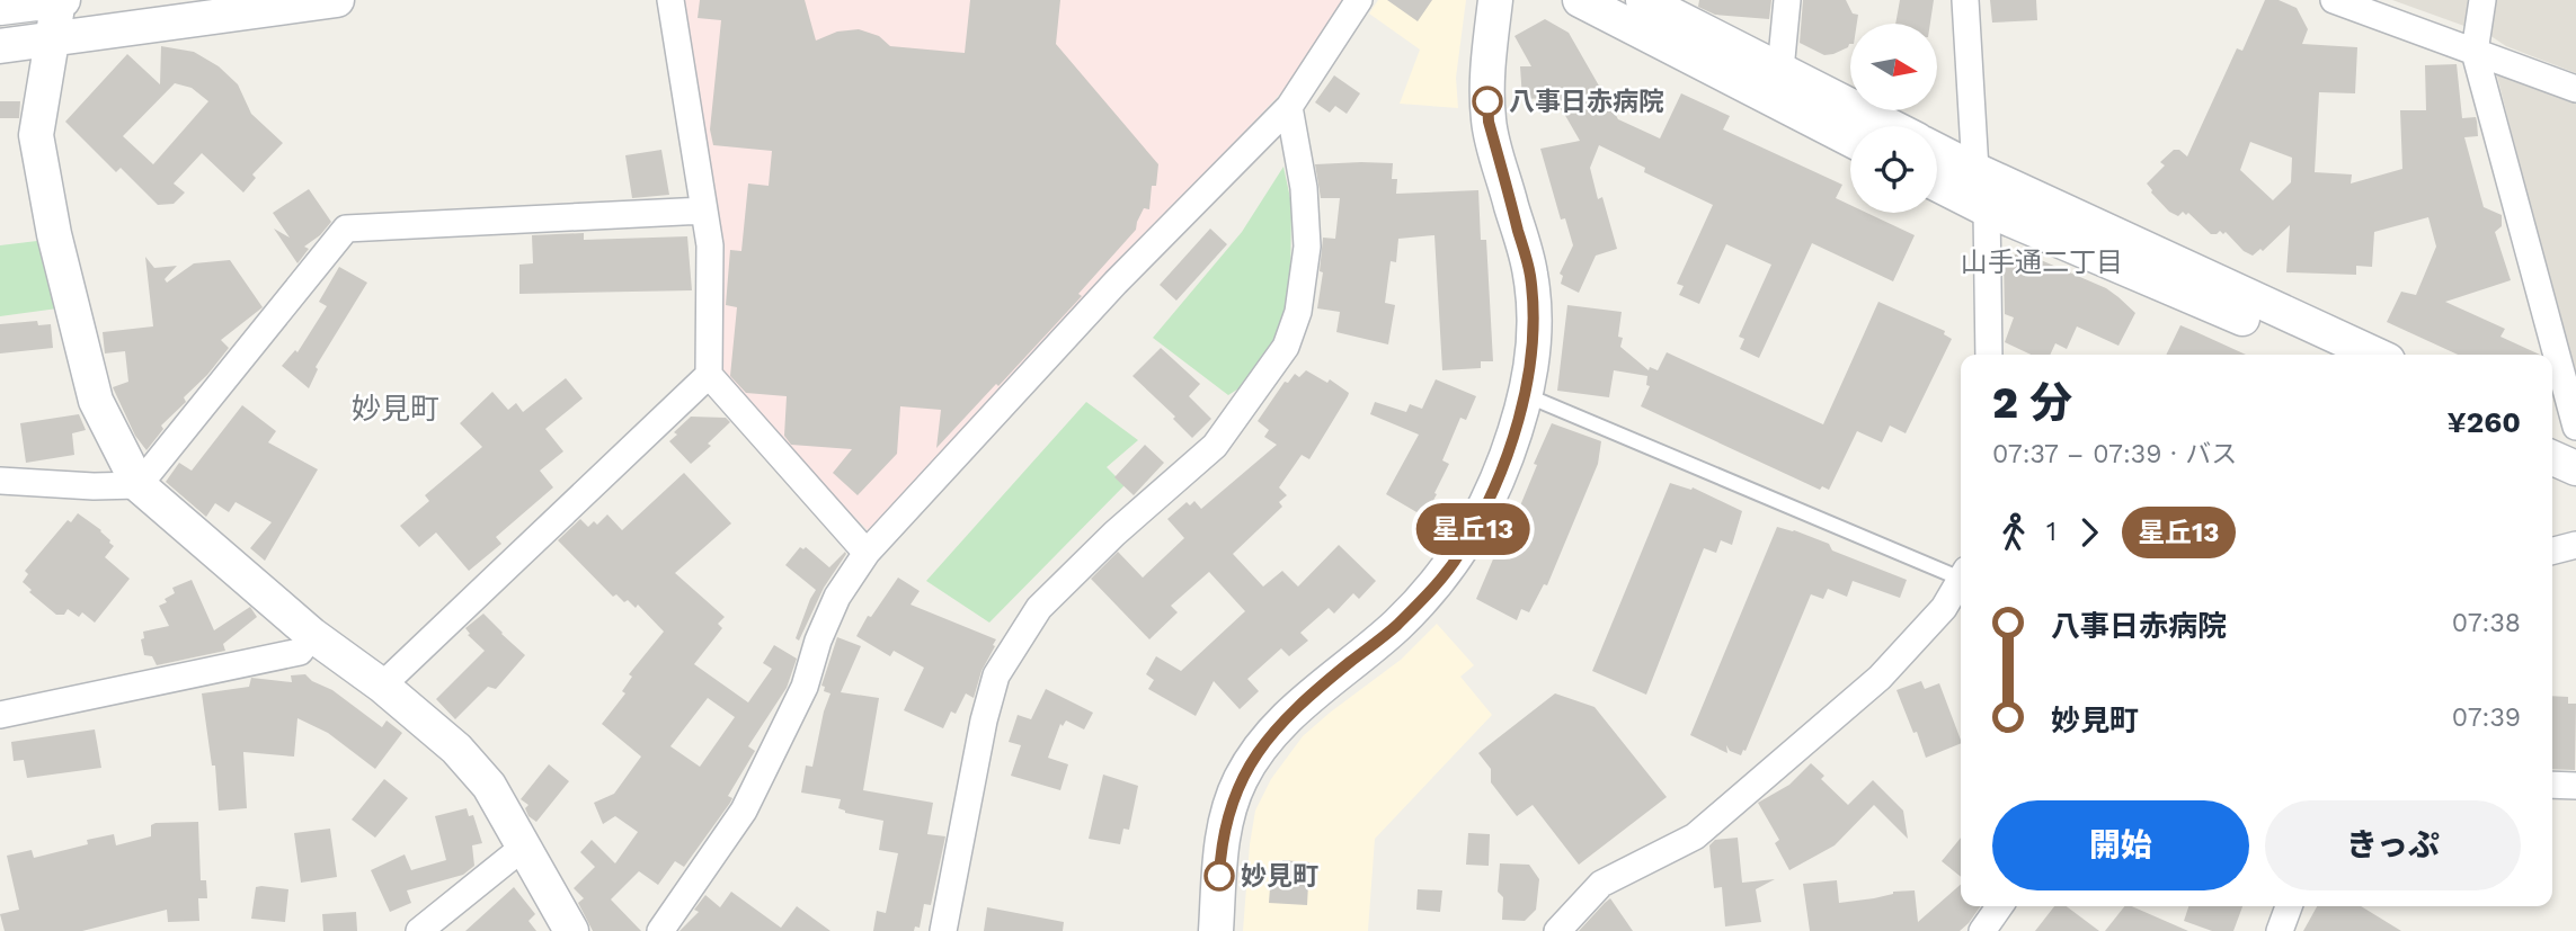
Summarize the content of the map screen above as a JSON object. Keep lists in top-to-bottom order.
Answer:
{
  "districts": ["山手通二丁目", "妙見町"],
  "places": ["八事日赤病院", "妙見町"],
  "lines": ["bus line 星丘13"],
  "north": "right",
  "page": {
    "on_map": "星丘13",
    "heading": ["2 分", "07:37 – 07:39 · バス", "¥260"],
    "legs": ["1", "星丘13"],
    "list": [
      {
        "name": "八事日赤病院",
        "value": "07:38"
      },
      {
        "name": "妙見町",
        "value": "07:39"
      }
    ],
    "buttons": ["開始", "きっぷ"]
  }
}
